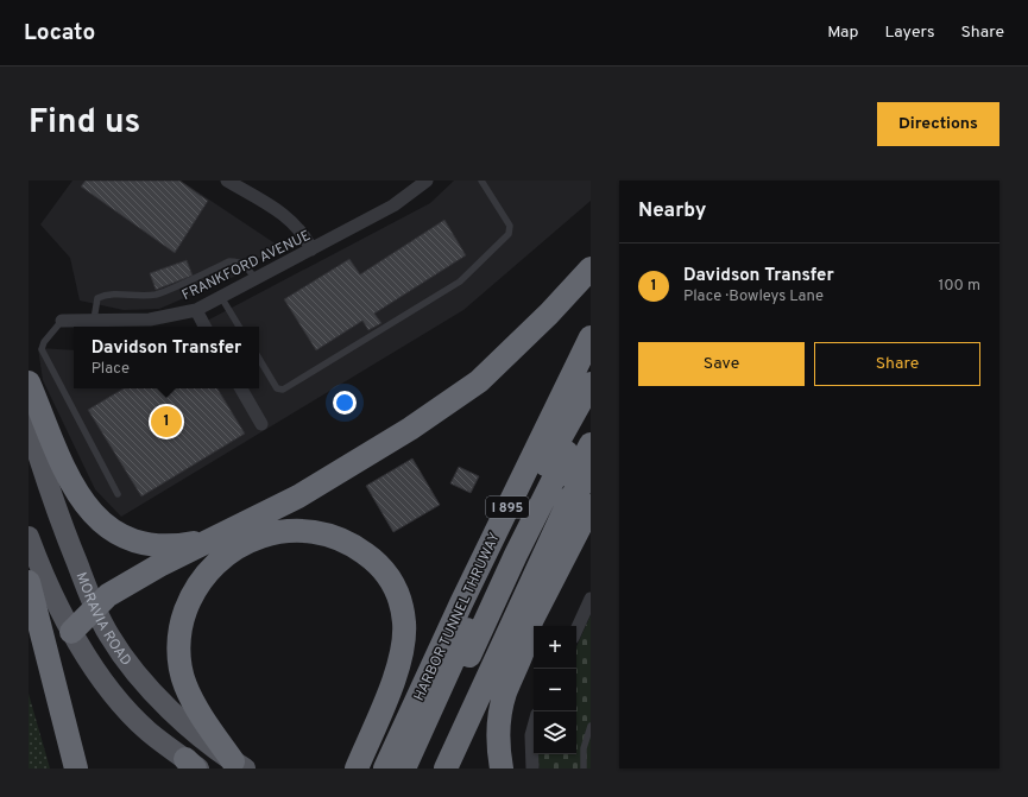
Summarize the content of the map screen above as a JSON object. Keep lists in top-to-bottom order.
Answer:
{
  "streets": {
    "highway": ["I 895", "HARBOR TUNNEL THRUWAY"],
    "main road": ["MORAVIA ROAD"],
    "street": ["FRANKFORD AVENUE"]
  },
  "page": {
    "header": "Locato",
    "nav": ["Map", "Layers", "Share"],
    "title": "Find us",
    "buttons": [
      "Directions",
      ["Save", "Share"]
    ],
    "heading": "Nearby",
    "list": [
      {
        "mark": "1",
        "name": "Davidson Transfer",
        "note": "Place · Bowleys Lane",
        "value": "100 m"
      }
    ],
    "popup": ["Davidson Transfer", "Place"],
    "pins": "1",
    "map_buttons": ["+", "−"]
  }
}
